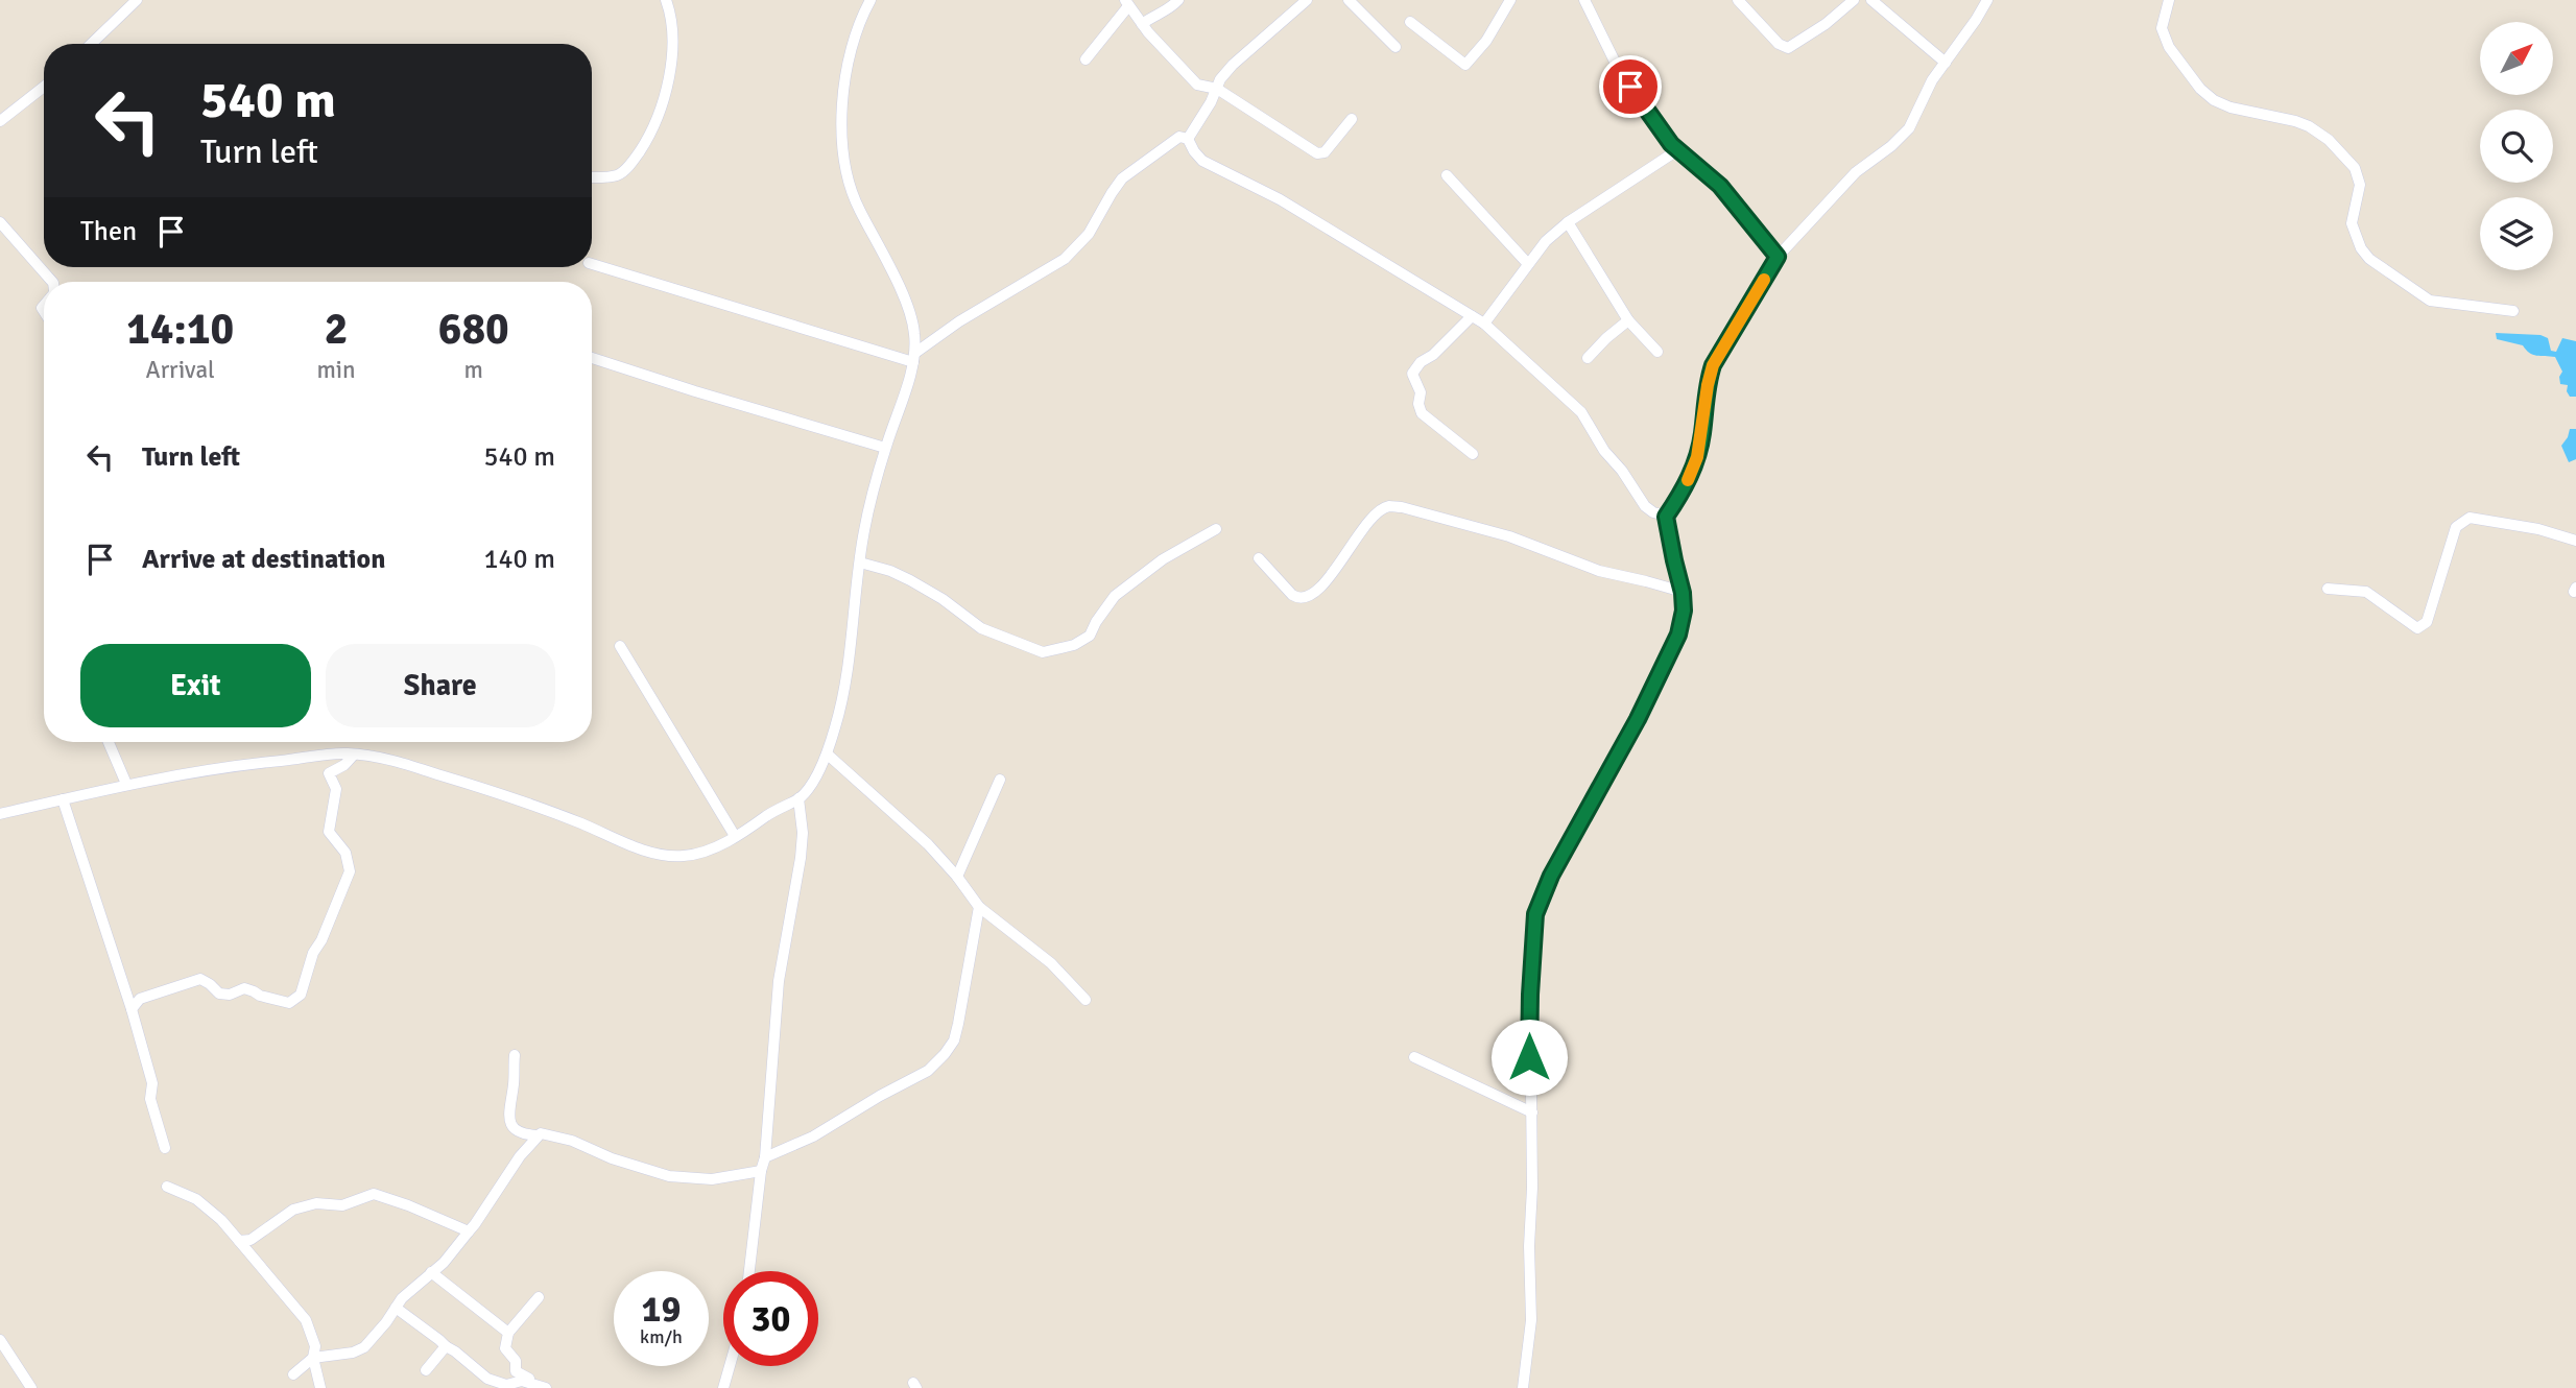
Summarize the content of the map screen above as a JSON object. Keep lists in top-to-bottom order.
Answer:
{
  "north": "top right",
  "page": {
    "turn": ["540 m", "Turn left"],
    "then": "Then",
    "eta": [
      "14:10",
      "Arrival",
      "2",
      "min",
      "680",
      "m"
    ],
    "list": [
      {
        "name": "Turn left",
        "value": "540 m"
      },
      {
        "name": "Arrive at destination",
        "value": "140 m"
      }
    ],
    "buttons": ["Exit", "Share"],
    "speed": "19 km/h",
    "limit": "30"
  }
}
